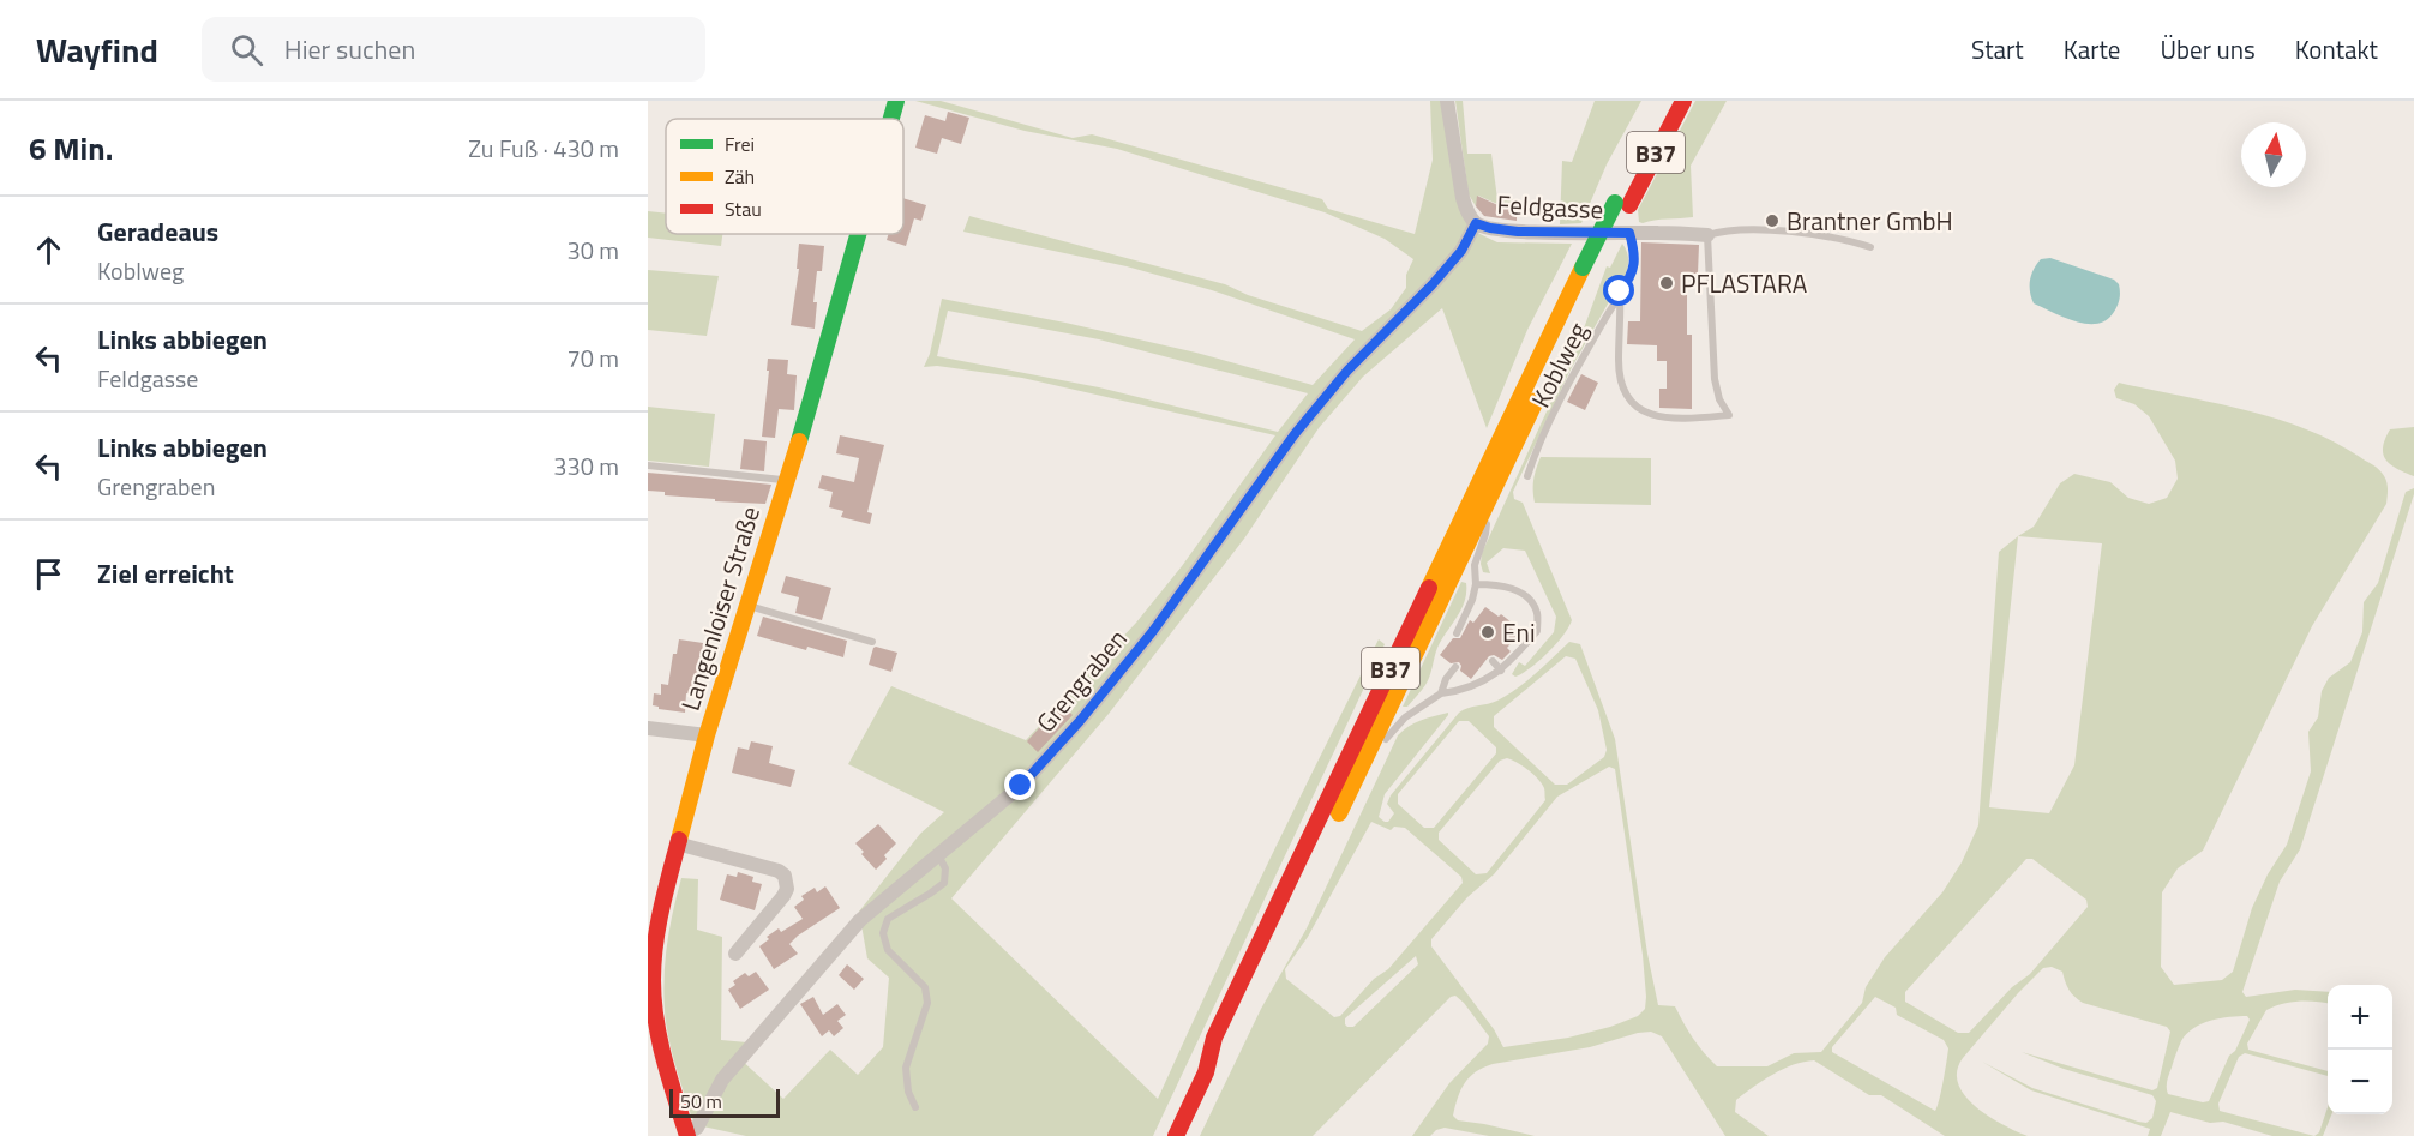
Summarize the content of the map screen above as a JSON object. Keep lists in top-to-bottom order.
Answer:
{
  "streets": {
    "main road": ["B37", "Langenloiser Straße"],
    "street": ["Feldgasse", "Grengraben"],
    "lane": ["Koblweg"]
  },
  "crossings": [
    ["Feldgasse", "Koblweg"],
    ["Feldgasse", "Grengraben"],
    ["Langenloiser Straße", "Grengraben"]
  ],
  "places": ["Brantner GmbH", "PFLASTARA", "Eni"],
  "legend": ["Frei", "Zäh", "Stau"],
  "scale_bar": "50 m",
  "north": "top",
  "page": {
    "header": "Wayfind",
    "search": "Hier suchen",
    "nav": [
      "Start",
      "Karte",
      "Über uns",
      "Kontakt"
    ],
    "heading": ["6 Min.", "Zu Fuß · 430 m"],
    "list": [
      ["Geradeaus", "Koblweg", "30 m"],
      ["Links abbiegen", "Feldgasse", "70 m"],
      ["Links abbiegen", "Grengraben", "330 m"],
      "Ziel erreicht"
    ],
    "map_buttons": ["+", "−"],
    "scale": "50 m"
  }
}
